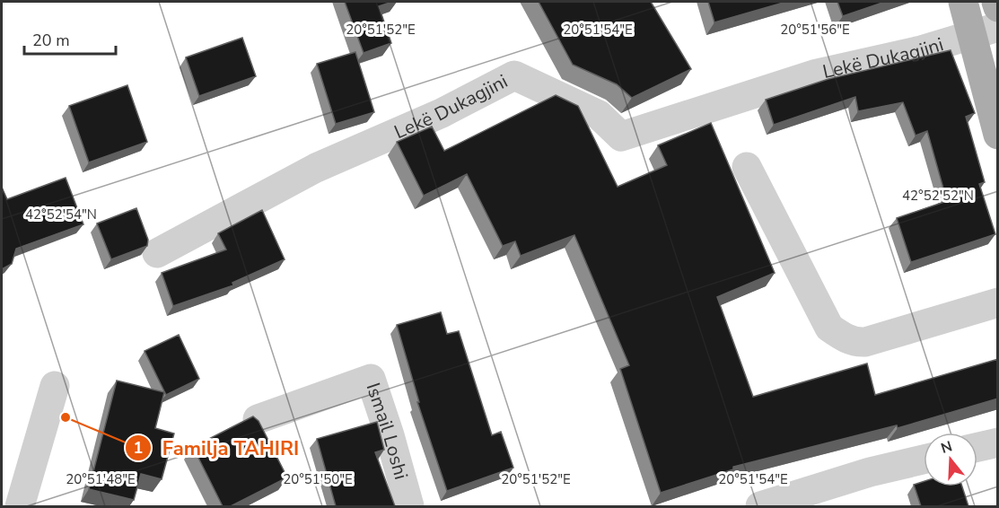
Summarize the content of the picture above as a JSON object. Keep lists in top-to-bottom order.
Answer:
{
  "streets": {
    "street": ["Lekë Dukagjini", "Ismail Loshi"]
  },
  "places": ["Familja TAHIRI"],
  "scale_bar": "20 m",
  "north": "top",
  "coordinates": [
    "20°51'52\"E",
    "20°51'54\"E",
    "20°51'56\"E",
    "42°52'52\"N",
    "42°52'54\"N",
    "20°51'48\"E",
    "20°51'50\"E"
  ]
}
